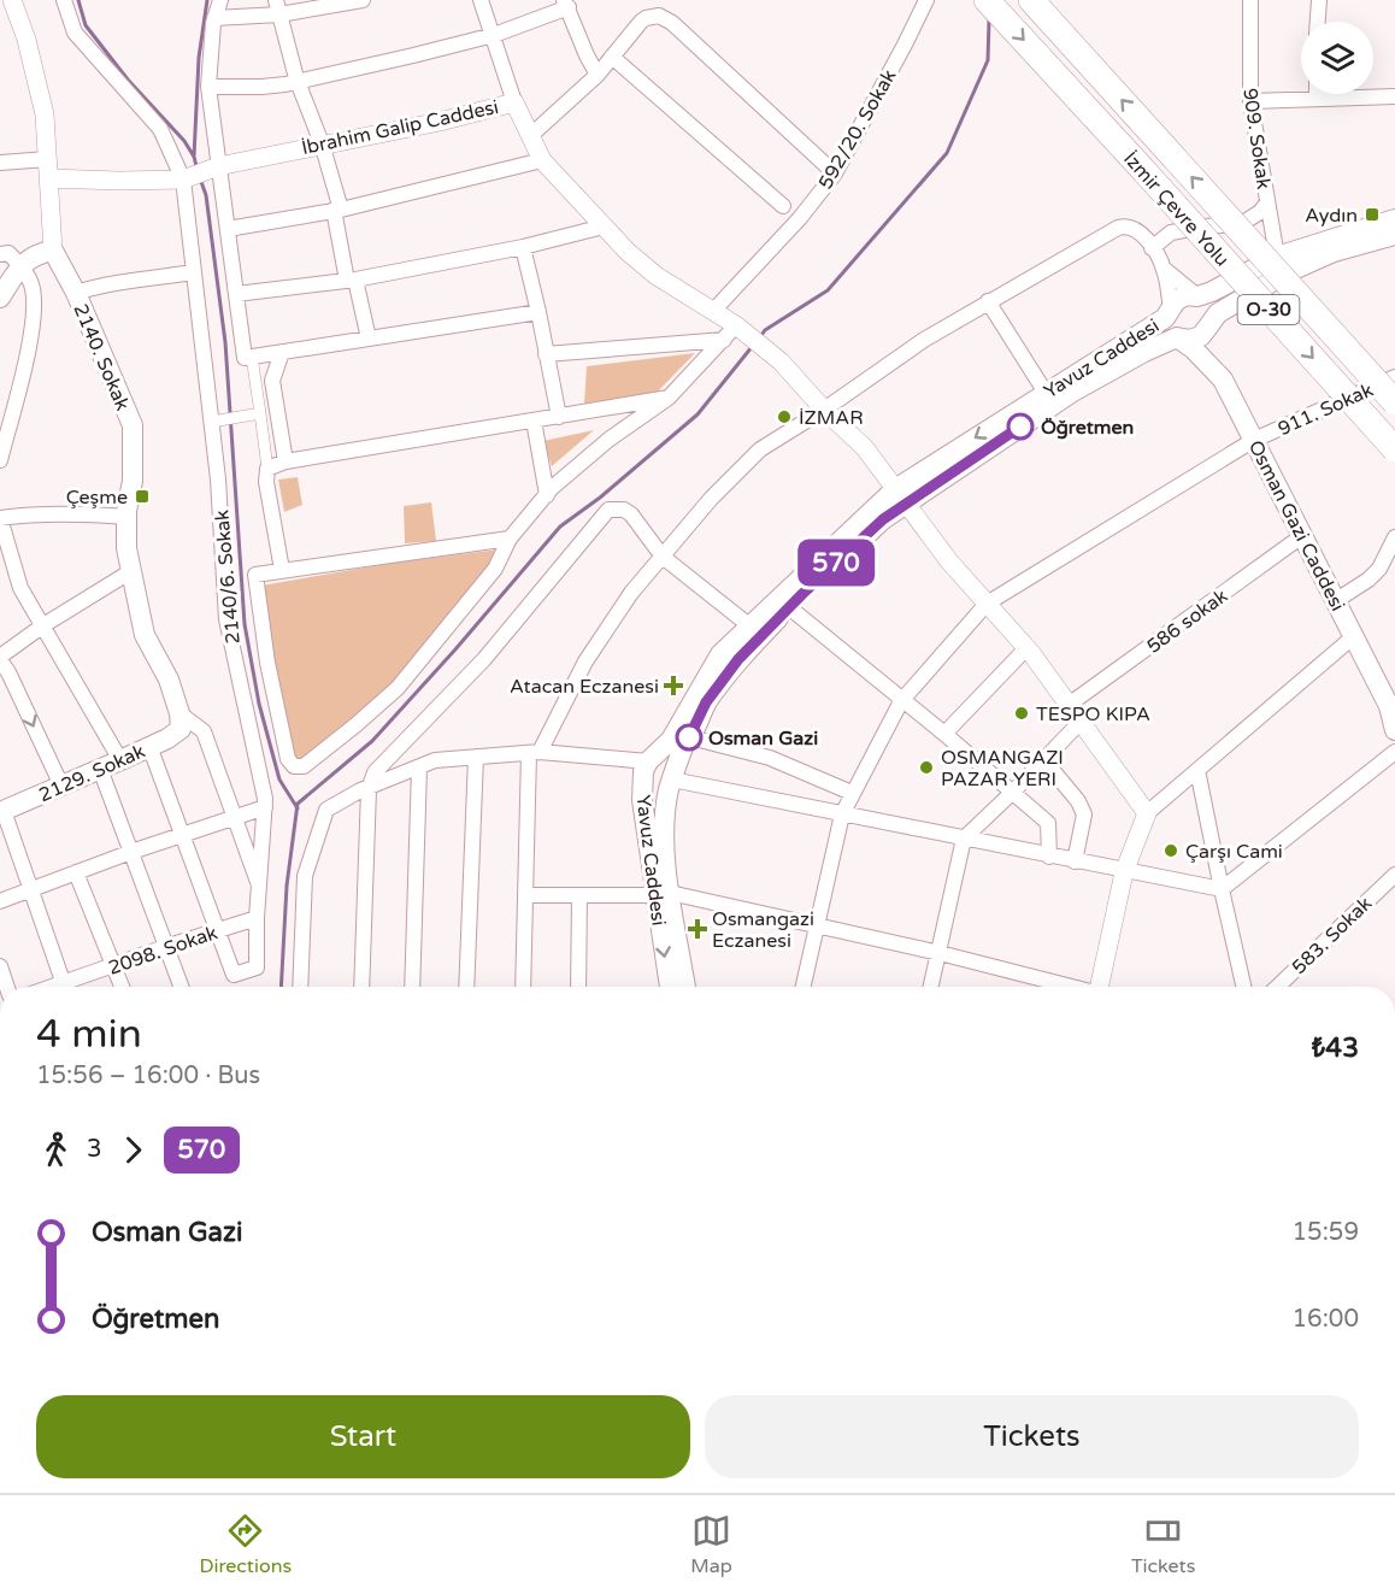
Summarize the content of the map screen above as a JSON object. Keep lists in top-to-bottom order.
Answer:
{
  "streets": {
    "highway": ["İzmir Çevre Yolu", "O-30"],
    "main road": [
      "2140. Sokak",
      "Yavuz Caddesi",
      "Osman Gazi Caddesi",
      "2129. Sokak"
    ],
    "street": [
      "İbrahim Galip Caddesi",
      "592/20. Sokak",
      "909. Sokak",
      "911. Sokak",
      "2140/6. Sokak",
      "586 sokak",
      "583. Sokak",
      "2098. Sokak"
    ]
  },
  "crossings": [
    ["İbrahim Galip Caddesi", "592/20. Sokak"],
    ["İbrahim Galip Caddesi", "2140. Sokak"],
    ["İbrahim Galip Caddesi", "Yavuz Caddesi"],
    ["İbrahim Galip Caddesi", "911. Sokak"],
    ["İbrahim Galip Caddesi", "2140/6. Sokak"],
    ["İbrahim Galip Caddesi", "586 sokak"],
    ["909. Sokak", "Yavuz Caddesi"],
    ["2140. Sokak", "2140/6. Sokak"],
    ["2140. Sokak", "2129. Sokak"],
    ["Yavuz Caddesi", "Osman Gazi Caddesi"],
    ["911. Sokak", "Osman Gazi Caddesi"],
    ["Osman Gazi Caddesi", "586 sokak"],
    ["2140/6. Sokak", "2129. Sokak"],
    ["2140/6. Sokak", "2098. Sokak"]
  ],
  "places": {
    "transit": ["Aydın", "Çeşme"],
    "other": [
      "İZMAR",
      "Öğretmen",
      "TESPO KIPA",
      "Osman Gazi",
      "OSMANGAZI PAZAR YERI",
      "Çarşı Cami"
    ],
    "health": ["Atacan Eczanesi", "Osmangazi Eczanesi"]
  },
  "lines": ["bus line 570"],
  "page": {
    "on_map": "570",
    "heading": ["4 min", "15:56 – 16:00 · Bus", "₺43"],
    "legs": ["3", "570"],
    "list": [
      {
        "name": "Osman Gazi",
        "value": "15:59"
      },
      {
        "name": "Öğretmen",
        "value": "16:00"
      }
    ],
    "buttons": ["Start", "Tickets"],
    "tabs": ["Directions", "Map", "Tickets"]
  }
}
